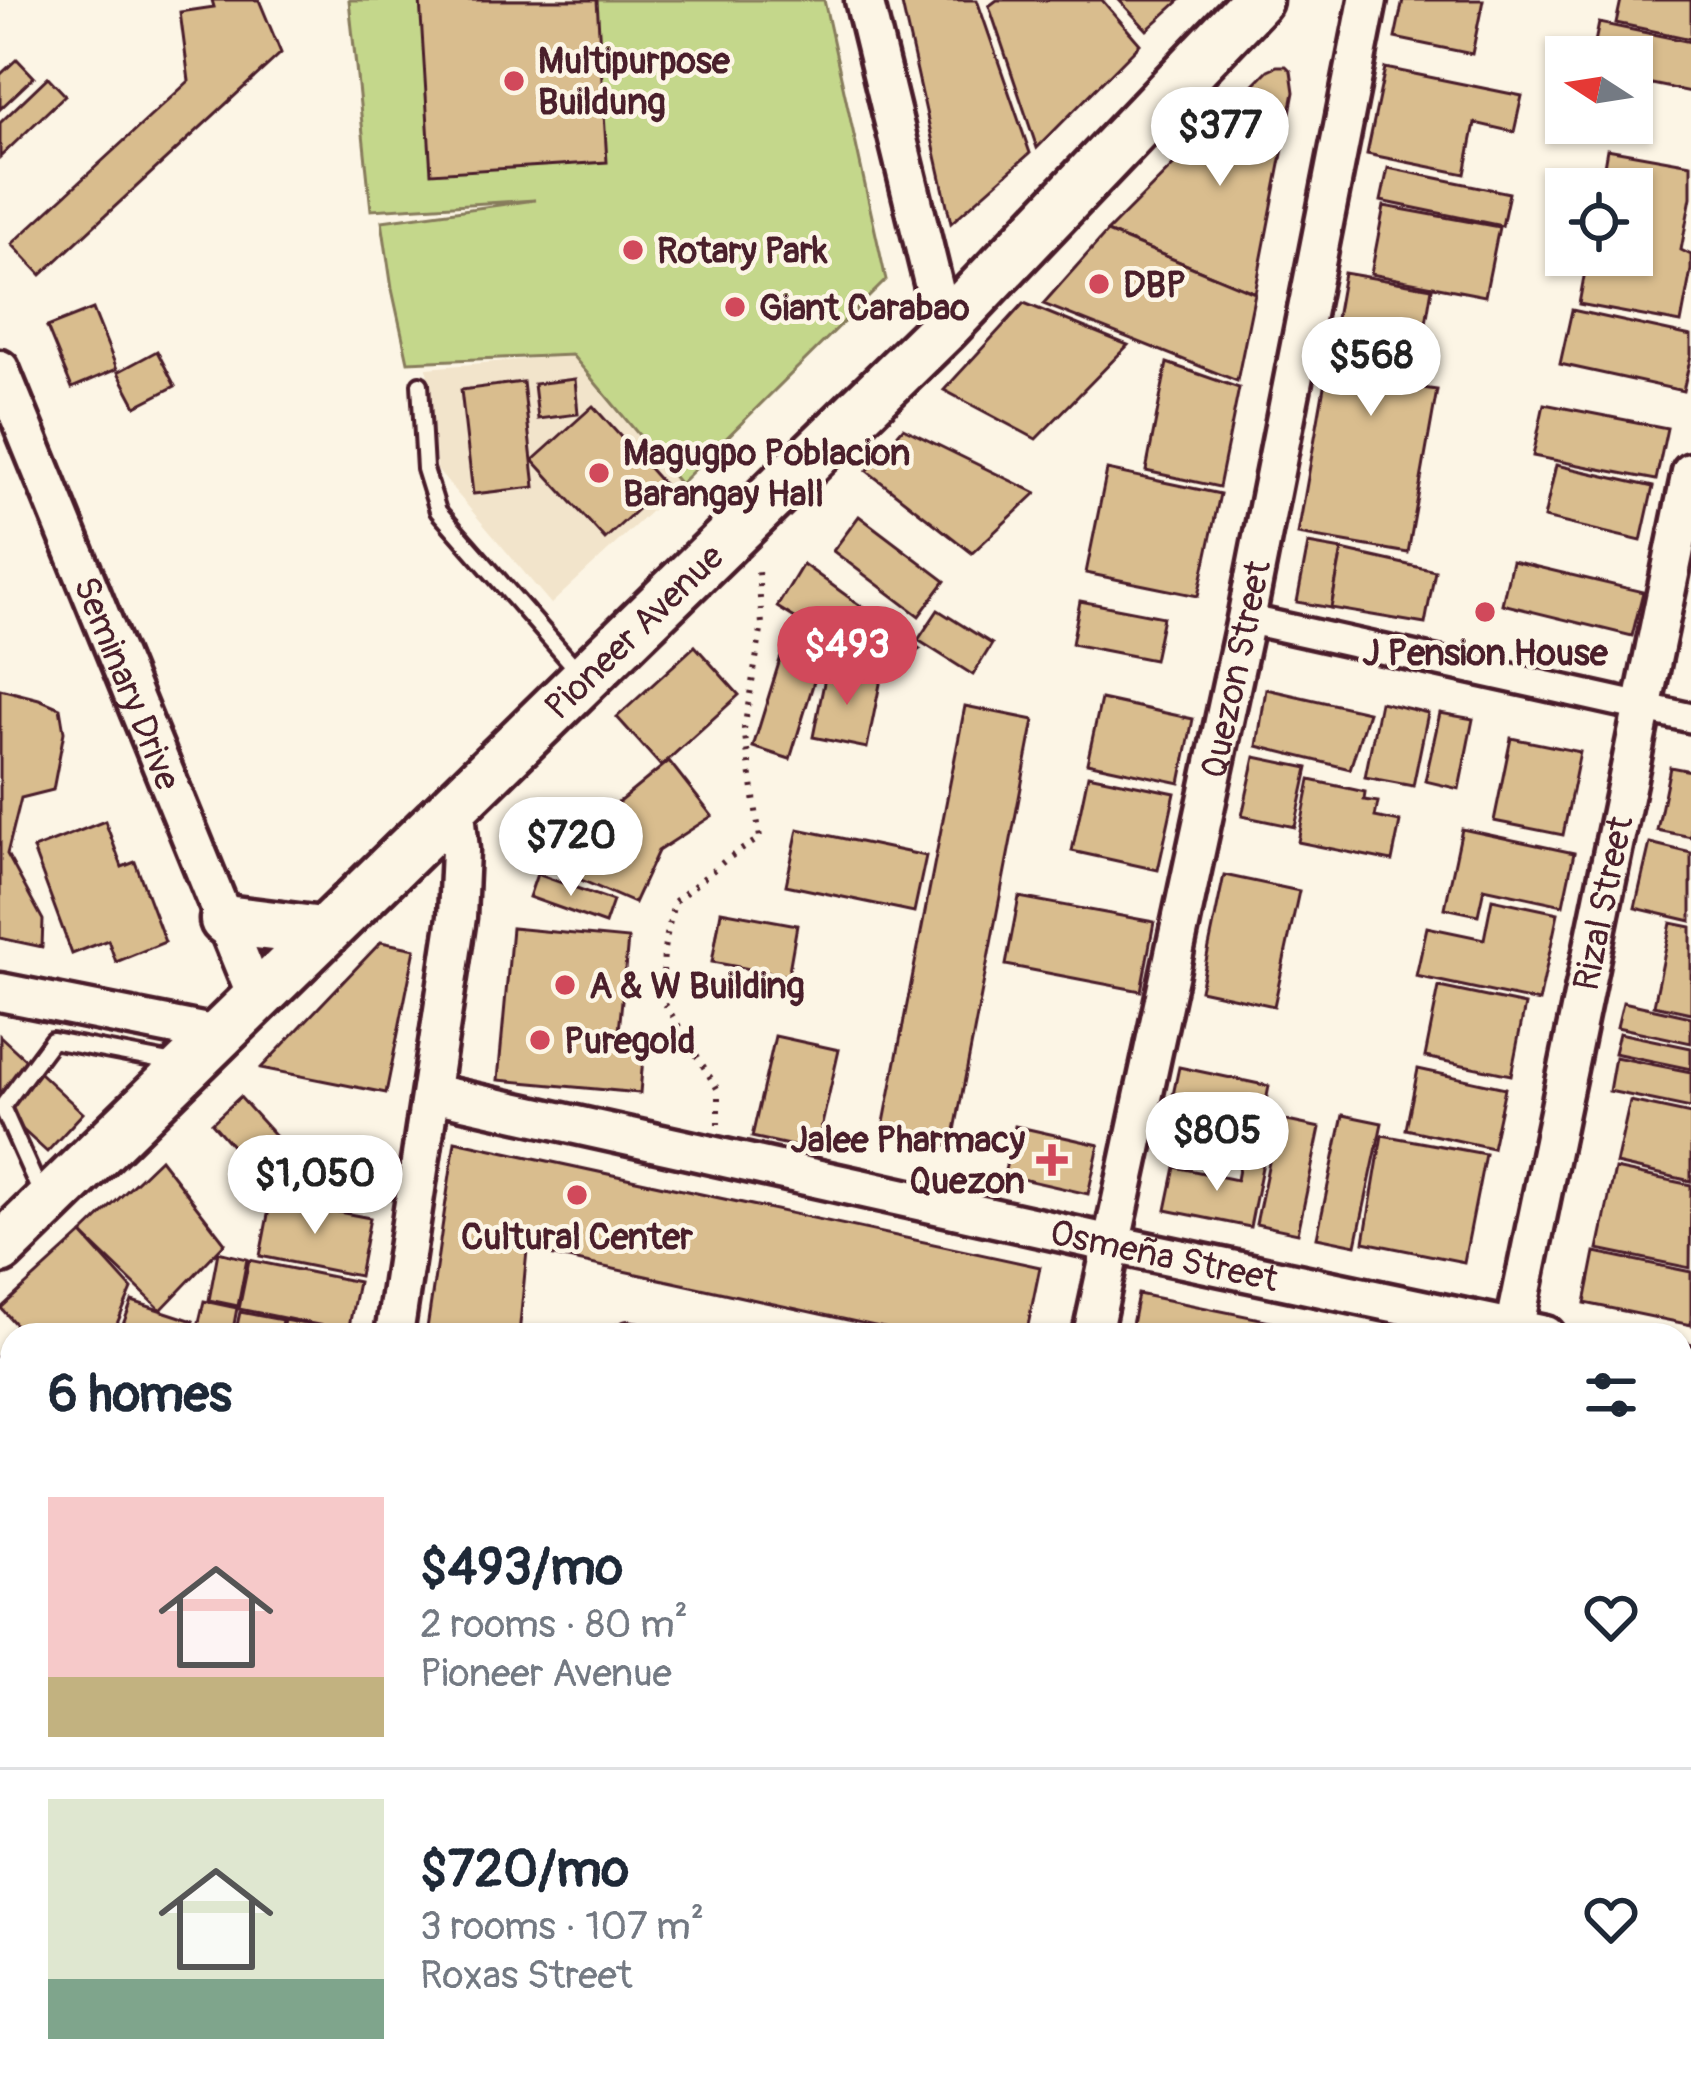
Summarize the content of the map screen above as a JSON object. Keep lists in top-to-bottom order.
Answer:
{
  "streets": {
    "highway": ["Pioneer Avenue"],
    "street": [
      "Quezon Street",
      "Seminary Drive",
      "Rizal Street",
      "Osmeña Street"
    ]
  },
  "crossings": [
    ["Pioneer Avenue", "Seminary Drive"],
    ["Quezon Street", "Osmeña Street"]
  ],
  "places": {
    "other": [
      "Multipurpose Buildung",
      "Rotary Park",
      "DBP",
      "Giant Carabao",
      "Magugpo Poblacion Barangay Hall",
      "J Pension House",
      "A & W Building",
      "Puregold",
      "Cultural Center"
    ],
    "health": ["Jalee Pharmacy Quezon"]
  },
  "north": "left",
  "page": {
    "price": [
      "$377",
      "$568",
      "$493",
      "$720",
      "$805",
      "$1,050"
    ],
    "heading": "6 homes",
    "list": [
      {
        "name": "$493/mo",
        "note": "2 rooms · 80 m² · Pioneer Avenue"
      },
      {
        "name": "$720/mo",
        "note": "3 rooms · 107 m² · Roxas Street"
      }
    ]
  }
}
